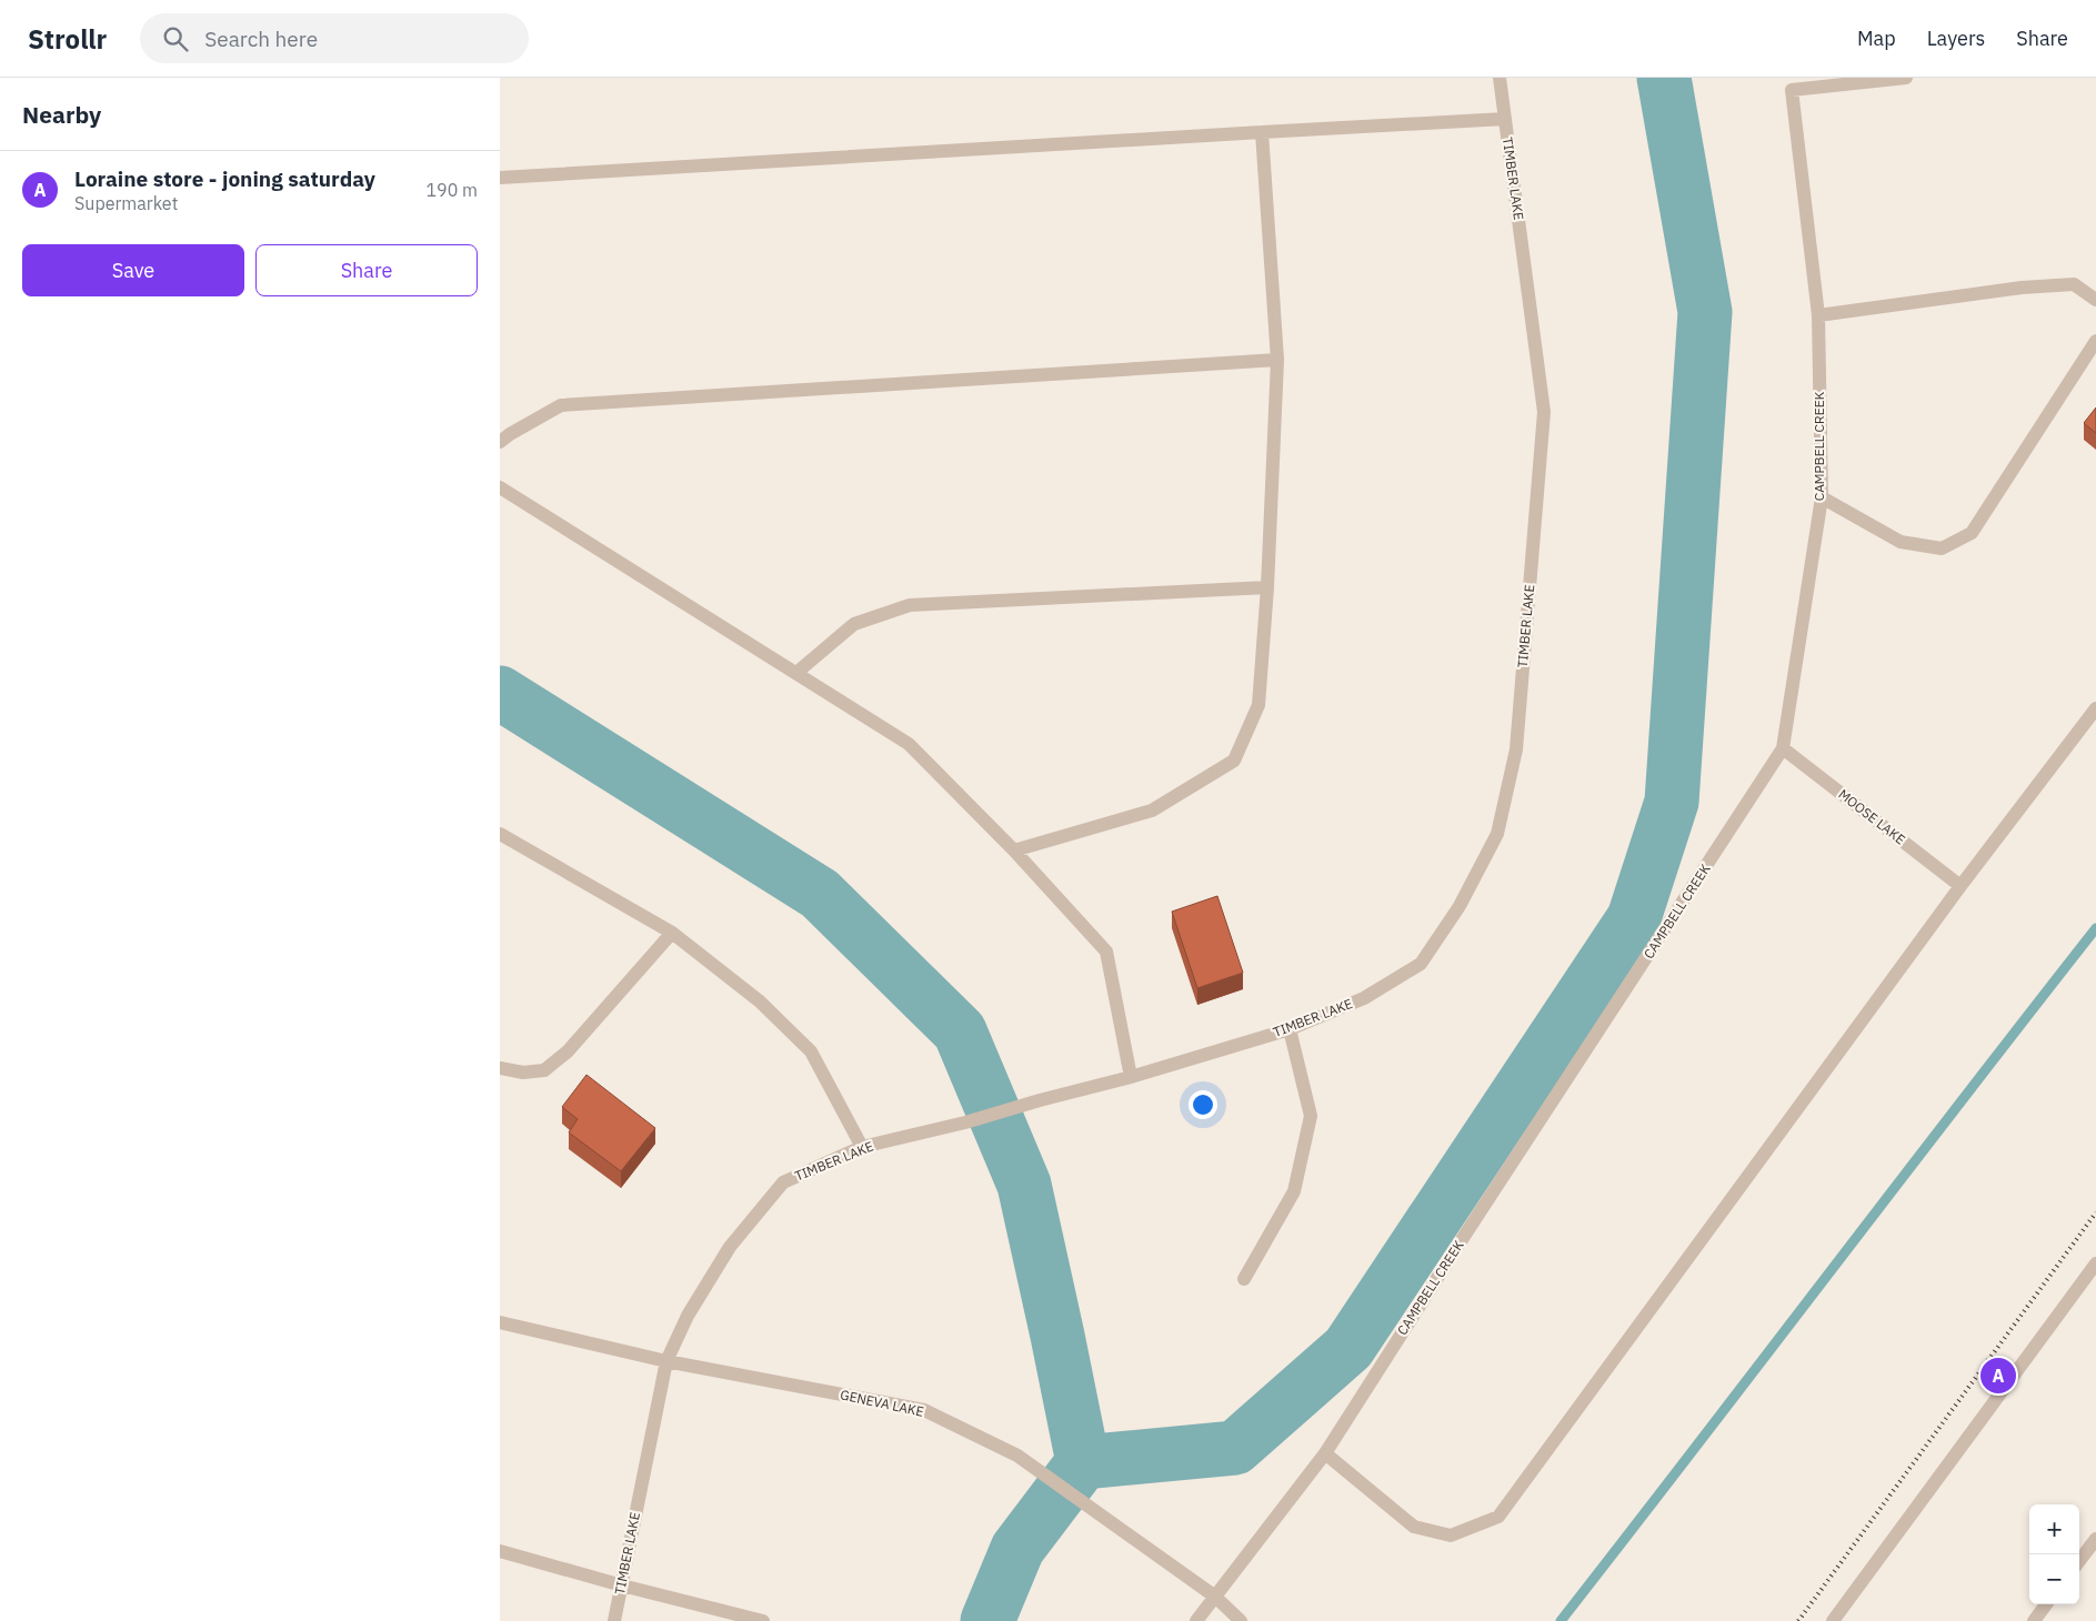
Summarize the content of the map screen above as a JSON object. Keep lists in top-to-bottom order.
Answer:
{
  "streets": {
    "street": [
      "TIMBER LAKE",
      "CAMPBELL CREEK",
      "MOOSE LAKE",
      "GENEVA LAKE"
    ]
  },
  "crossings": [
    ["TIMBER LAKE", "GENEVA LAKE"],
    ["CAMPBELL CREEK", "MOOSE LAKE"],
    ["CAMPBELL CREEK", "GENEVA LAKE"]
  ],
  "page": {
    "header": "Strollr",
    "search": "Search here",
    "nav": ["Map", "Layers", "Share"],
    "heading": "Nearby",
    "list": [
      {
        "mark": "A",
        "name": "Loraine store - joning saturday",
        "note": "Supermarket",
        "value": "190 m"
      }
    ],
    "buttons": ["Save", "Share"],
    "pins": "A",
    "map_buttons": ["+", "−"]
  }
}
